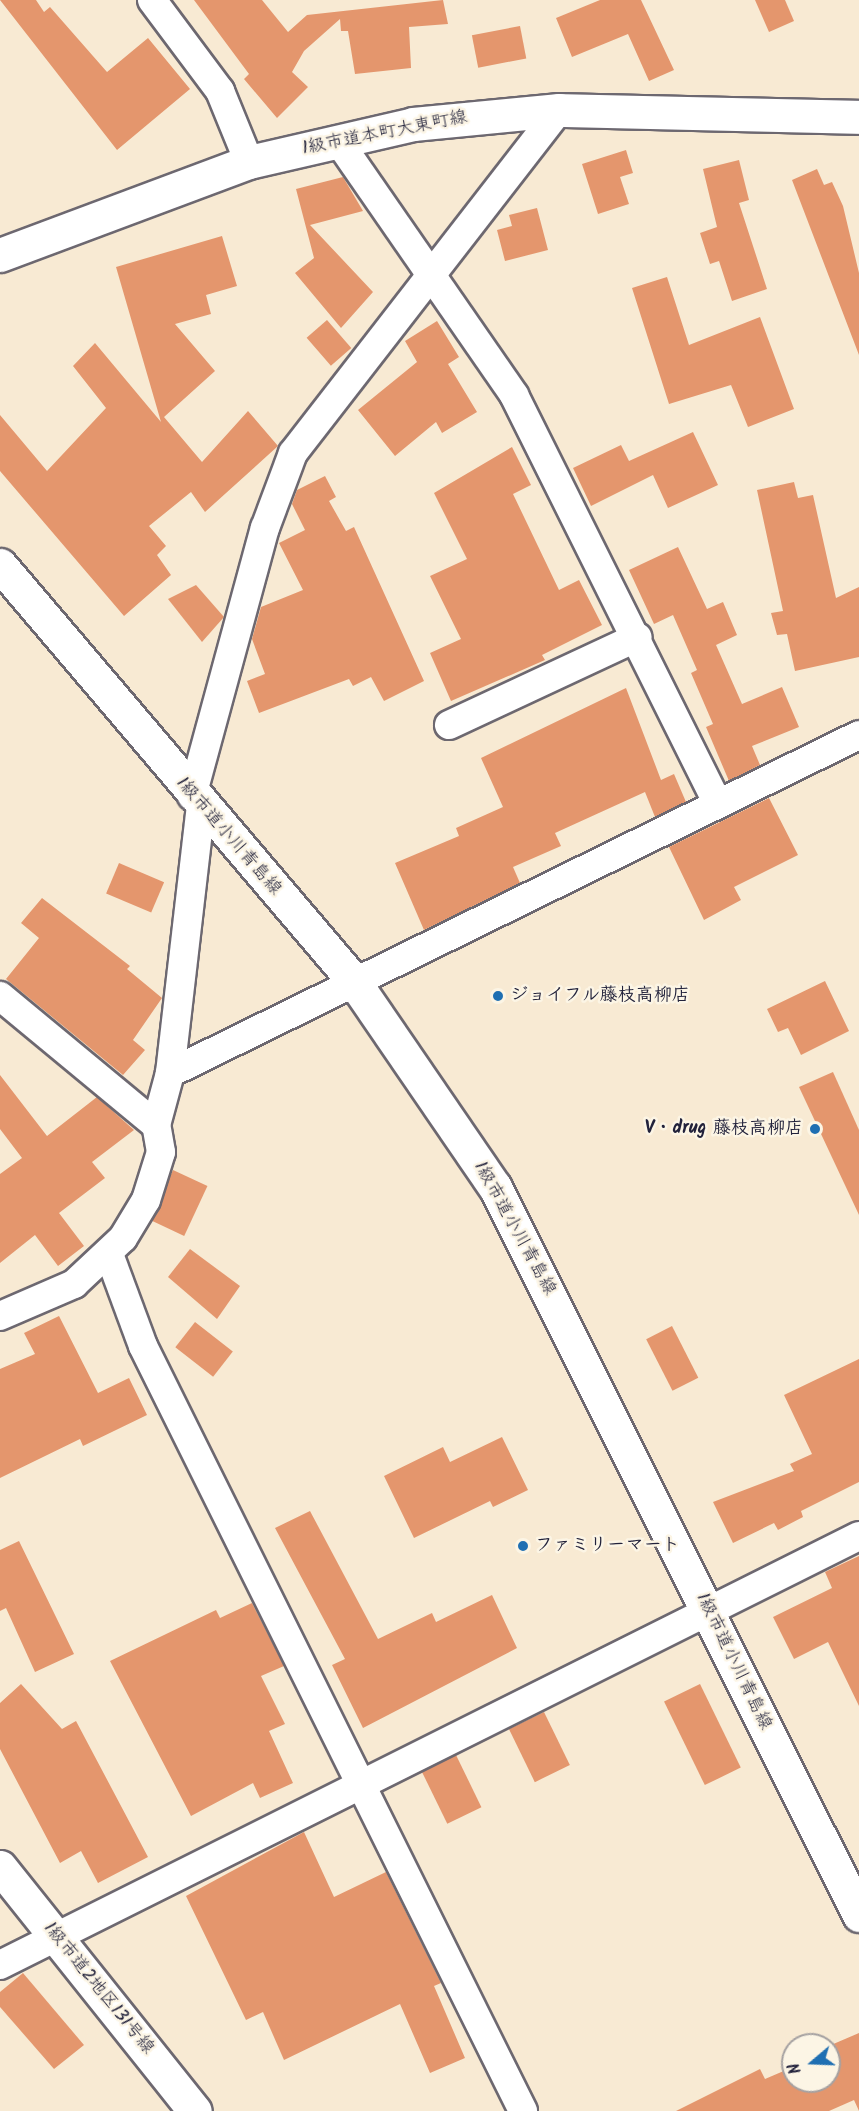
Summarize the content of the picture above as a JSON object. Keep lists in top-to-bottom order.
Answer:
{
  "streets": {
    "street": ["1級市道本町大東町線", "1級市道小川青島線", "1級市道2地区131号線"]
  },
  "places": ["ジョイフル藤枝高柳店", "V・drug 藤枝高柳店", "ファミリーマート"],
  "north": "left"
}
